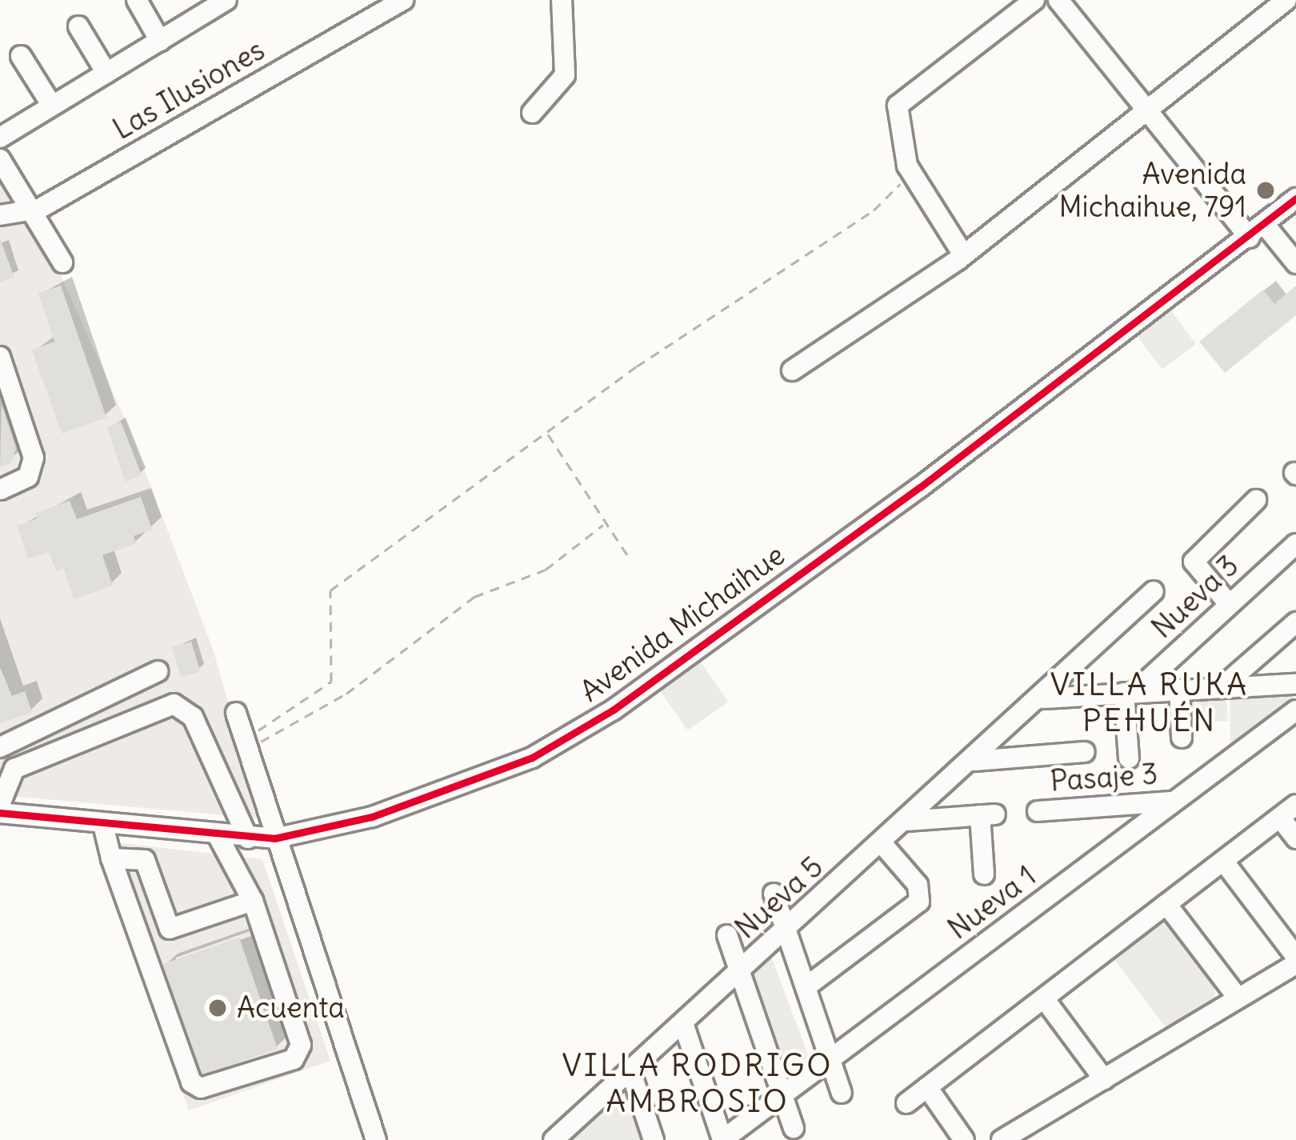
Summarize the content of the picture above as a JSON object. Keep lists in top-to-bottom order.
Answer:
{
  "streets": {
    "street": [
      "Las Ilusiones",
      "Nueva 3",
      "Avenida Michaihue",
      "Pasaje 3",
      "Nueva 5",
      "Nueva 1"
    ]
  },
  "crossings": [
    ["Pasaje 3", "Nueva 1"]
  ],
  "districts": ["VILLA RUKA PEHUÉN", "VILLA RODRIGO AMBROSIO"],
  "places": ["Avenida Michaihue, 791", "Acuenta"]
}
